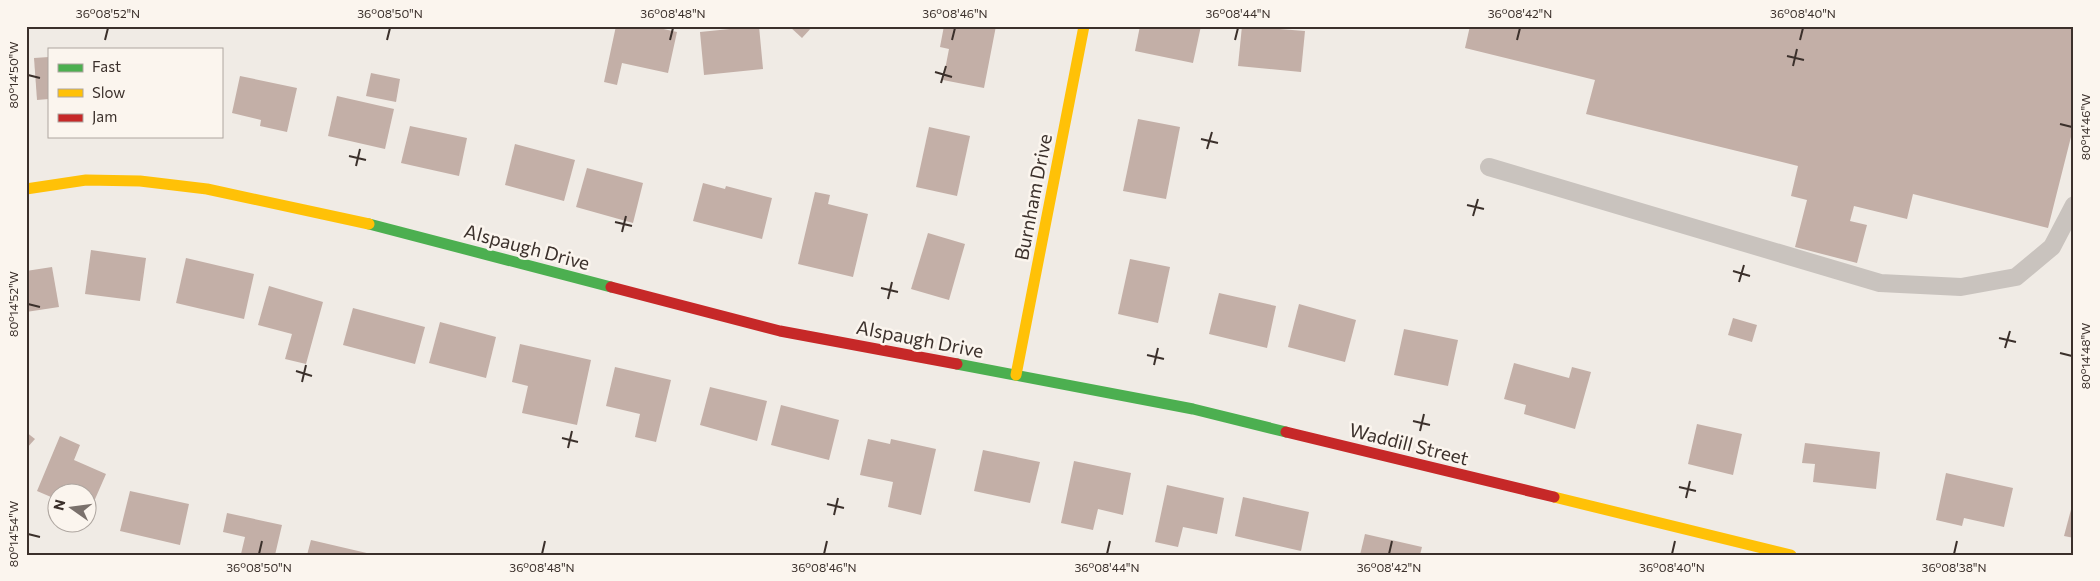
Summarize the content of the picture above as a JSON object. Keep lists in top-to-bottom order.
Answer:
{
  "streets": {
    "street": ["Burnham Drive", "Alspaugh Drive", "Waddill Street"]
  },
  "crossings": [
    ["Burnham Drive", "Alspaugh Drive"],
    ["Burnham Drive", "Waddill Street"],
    ["Alspaugh Drive", "Waddill Street"]
  ],
  "legend": ["Fast", "Slow", "Jam"],
  "north": "left",
  "coordinates": [
    "36°08'52\"N",
    "36°08'50\"N",
    "36°08'48\"N",
    "36°08'46\"N",
    "36°08'44\"N",
    "36°08'42\"N",
    "36°08'40\"N",
    "80°14'50\"W",
    "80°14'46\"W",
    "80°14'52\"W",
    "80°14'48\"W",
    "80°14'54\"W",
    "36°08'38\"N"
  ]
}
